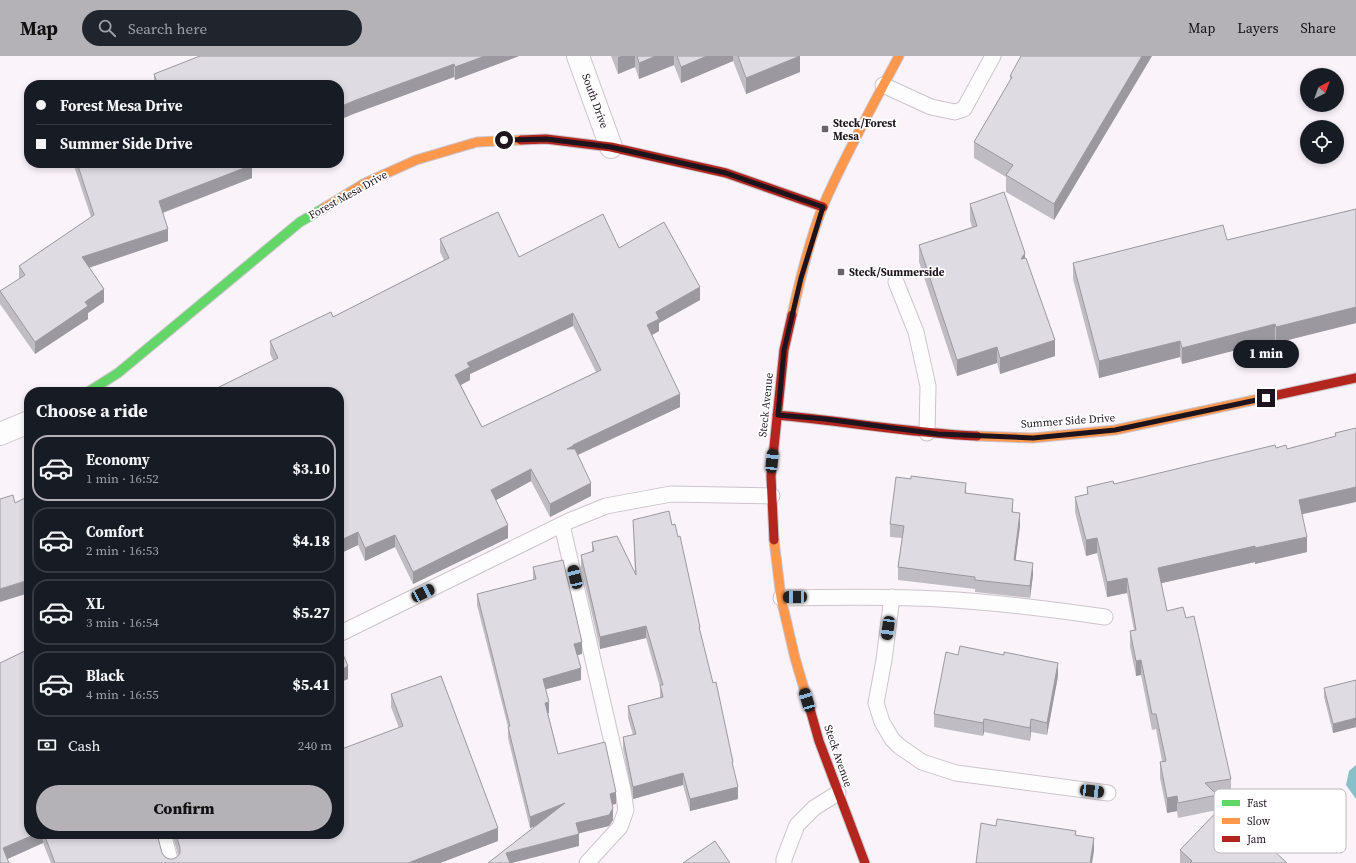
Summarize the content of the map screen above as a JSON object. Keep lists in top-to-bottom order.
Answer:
{
  "streets": {
    "street": [
      "South Drive",
      "Forest Mesa Drive",
      "Steck Avenue",
      "Summer Side Drive"
    ]
  },
  "crossings": [
    ["South Drive", "Forest Mesa Drive"],
    ["Forest Mesa Drive", "Steck Avenue"],
    ["Steck Avenue", "Summer Side Drive"]
  ],
  "places": {
    "transit": ["Steck/Forest Mesa", "Steck/Summerside"]
  },
  "legend": ["Fast", "Slow", "Jam"],
  "north": "top right",
  "page": {
    "header": "Map",
    "search": "Search here",
    "nav": ["Map", "Layers", "Share"],
    "banner": ["Forest Mesa Drive", "Summer Side Drive"],
    "bubble": "1 min",
    "heading": "Choose a ride",
    "list": [
      {
        "name": "Economy",
        "note": "1 min · 16:52",
        "value": "$3.10"
      },
      {
        "name": "Comfort",
        "note": "2 min · 16:53",
        "value": "$4.18"
      },
      {
        "name": "XL",
        "note": "3 min · 16:54",
        "value": "$5.27"
      },
      {
        "name": "Black",
        "note": "4 min · 16:55",
        "value": "$5.41"
      }
    ],
    "pay": ["Cash", "240 m"],
    "buttons": "Confirm"
  }
}
